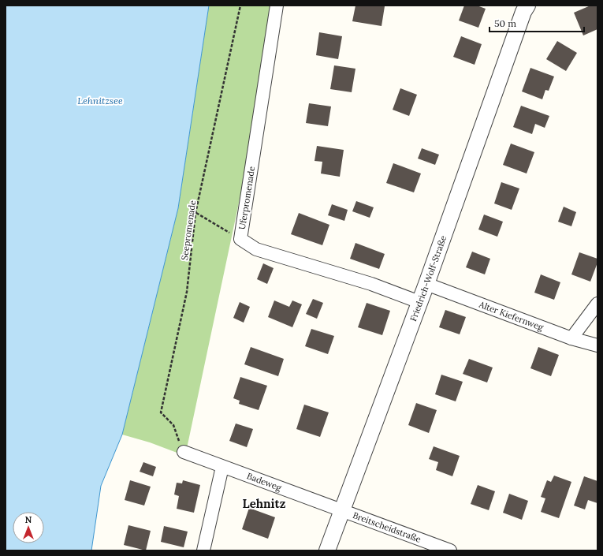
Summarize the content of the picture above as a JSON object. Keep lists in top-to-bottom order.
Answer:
{
  "streets": {
    "street": [
      "Uferpromenade",
      "Friedrich-Wolf-Straße",
      "Alter Kiefernweg",
      "Badeweg",
      "Breitscheidstraße"
    ],
    "path": ["Seepromenade"]
  },
  "crossings": [
    ["Uferpromenade", "Friedrich-Wolf-Straße"],
    ["Seepromenade", "Badeweg"],
    ["Friedrich-Wolf-Straße", "Alter Kiefernweg"],
    ["Friedrich-Wolf-Straße", "Badeweg"],
    ["Friedrich-Wolf-Straße", "Breitscheidstraße"],
    ["Badeweg", "Breitscheidstraße"]
  ],
  "districts": ["Lehnitz"],
  "water": ["Lehnitzsee"],
  "scale_bar": "50 m",
  "north": "top"
}
